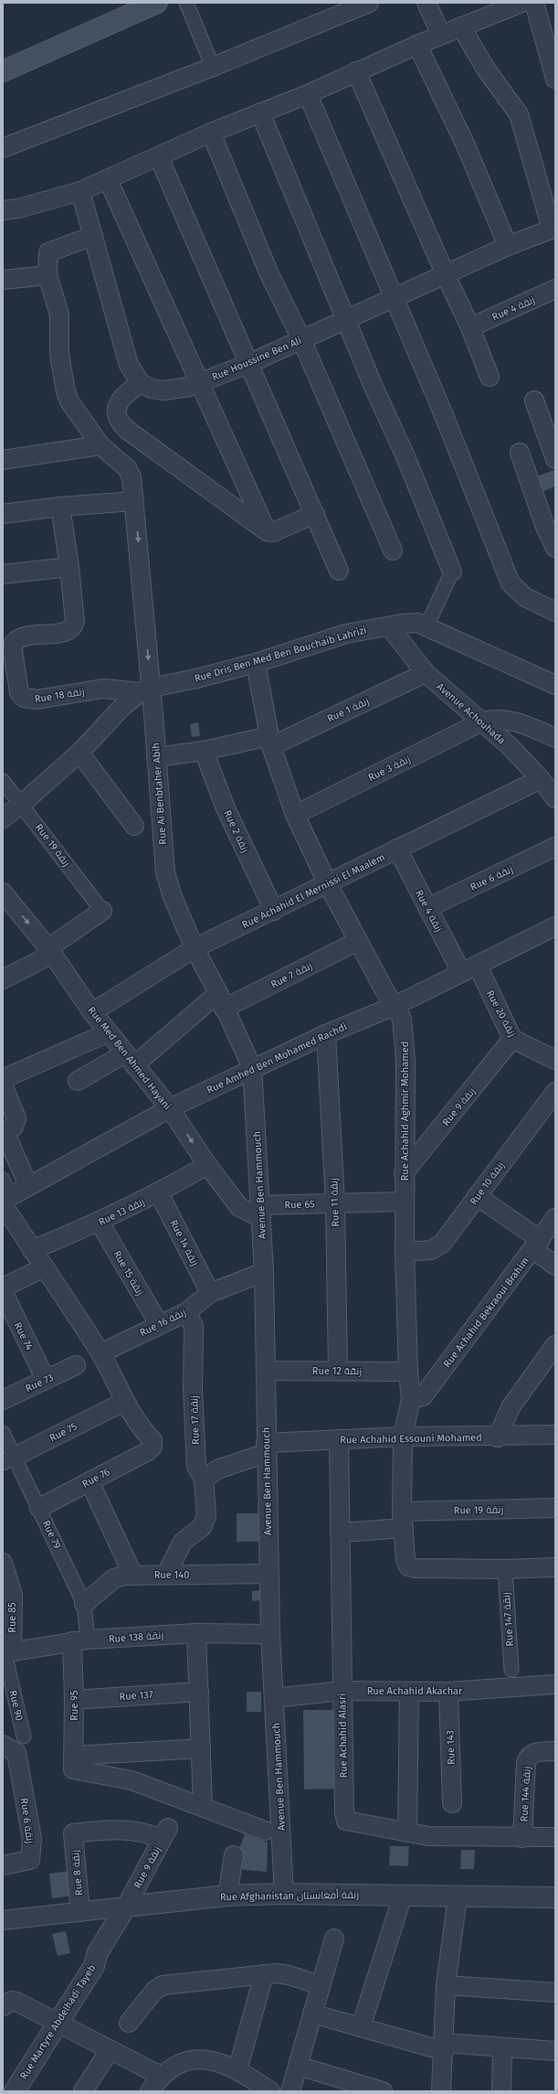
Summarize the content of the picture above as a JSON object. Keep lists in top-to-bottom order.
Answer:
{
  "streets": {
    "street": [
      "Rue 4 زنقة",
      "Rue Houssine Ben Ali",
      "Rue Dris Ben Med Ben Bouchaib Lahrizi",
      "Rue 18 زنقة",
      "Rue 1 زنقة",
      "Avenue Achouhada",
      "Rue 3 زنقة",
      "Rue Ai Benbtaher Abih",
      "Rue 2 زنقة",
      "Rue 19 زنقة",
      "Rue 6 زنقة",
      "Rue Achahid El Mernissi El Maalem",
      "Rue 7 زنقة",
      "Rue 20 زنقة",
      "Rue Med Ben Ahmed Hayani",
      "Rue Amhed Ben Mohamed Rachdi",
      "Rue 9 زنقة",
      "Rue Achahid Aghmir Mohamed",
      "Rue 10 زنقة",
      "Avenue Ben Hammouch",
      "Rue 11 زنقة",
      "Rue 65",
      "Rue 13 زنقة",
      "Rue 14 زنقة",
      "Rue 15 زنقة",
      "Rue Achahid Bekraoui Brahim",
      "Rue 16 زنقة",
      "Rue 74",
      "Rue 12 زنقة",
      "Rue 73",
      "Rue 17 زنقة",
      "Rue 75",
      "Rue Achahid Essouni Mohamed",
      "Rue 76",
      "Rue 79",
      "Rue 140",
      "Rue 85",
      "Rue 147 زنقة",
      "Rue 138 زنقة",
      "Rue Achahid Akachar",
      "Rue 137",
      "Rue 90",
      "Rue 95",
      "Rue Achahid Alasri",
      "Rue 143",
      "Rue 144 زنقة",
      "Rue 8 زنقة",
      "Rue Afghanistan زنقة أفغانستان",
      "Rue Martyre Abdelhadi Tayeb"
    ]
  },
  "crossings": [
    ["Rue 4 زنقة", "Rue 6 زنقة"],
    ["Rue 4 زنقة", "Rue Achahid El Mernissi El Maalem"],
    ["Rue 4 زنقة", "Rue 20 زنقة"],
    ["Rue 4 زنقة", "Rue Amhed Ben Mohamed Rachdi"],
    ["Rue Dris Ben Med Ben Bouchaib Lahrizi", "Rue 18 زنقة"],
    ["Rue Dris Ben Med Ben Bouchaib Lahrizi", "Avenue Achouhada"],
    ["Rue Dris Ben Med Ben Bouchaib Lahrizi", "Rue Ai Benbtaher Abih"],
    ["Rue Dris Ben Med Ben Bouchaib Lahrizi", "Rue Achahid Aghmir Mohamed"],
    ["Rue 18 زنقة", "Rue Ai Benbtaher Abih"],
    ["Rue 1 زنقة", "Avenue Achouhada"],
    ["Rue 1 زنقة", "Rue Ai Benbtaher Abih"],
    ["Rue 1 زنقة", "Rue 2 زنقة"],
    ["Rue 1 زنقة", "Rue Achahid Aghmir Mohamed"],
    ["Avenue Achouhada", "Rue 3 زنقة"],
    ["Avenue Achouhada", "Rue Achahid El Mernissi El Maalem"],
    ["Rue 3 زنقة", "Rue Achahid Aghmir Mohamed"],
    ["Rue Ai Benbtaher Abih", "Rue Achahid El Mernissi El Maalem"],
    ["Rue Ai Benbtaher Abih", "Rue 7 زنقة"],
    ["Rue Ai Benbtaher Abih", "Rue Amhed Ben Mohamed Rachdi"],
    ["Rue Ai Benbtaher Abih", "Avenue Ben Hammouch"],
    ["Rue 2 زنقة", "Rue Achahid El Mernissi El Maalem"],
    ["Rue 19 زنقة", "Rue Achahid Aghmir Mohamed"],
    ["Rue Achahid El Mernissi El Maalem", "Rue Med Ben Ahmed Hayani"],
    ["Rue Achahid El Mernissi El Maalem", "Rue Achahid Aghmir Mohamed"],
    ["Rue 7 زنقة", "Rue Med Ben Ahmed Hayani"],
    ["Rue 7 زنقة", "Rue Achahid Aghmir Mohamed"],
    ["Rue 20 زنقة", "Rue Amhed Ben Mohamed Rachdi"],
    ["Rue 20 زنقة", "Rue 9 زنقة"],
    ["Rue Med Ben Ahmed Hayani", "Rue Amhed Ben Mohamed Rachdi"],
    ["Rue Med Ben Ahmed Hayani", "Avenue Ben Hammouch"],
    ["Rue Med Ben Ahmed Hayani", "Rue 65"],
    ["Rue Med Ben Ahmed Hayani", "Rue 13 زنقة"],
    ["Rue Amhed Ben Mohamed Rachdi", "Rue Achahid Aghmir Mohamed"],
    ["Rue Amhed Ben Mohamed Rachdi", "Avenue Ben Hammouch"],
    ["Rue Amhed Ben Mohamed Rachdi", "Rue 11 زنقة"],
    ["Rue 9 زنقة", "Rue Achahid Aghmir Mohamed"],
    ["Rue 9 زنقة", "Rue 8 زنقة"],
    ["Rue 9 زنقة", "Rue Afghanistan زنقة أفغانستان"],
    ["Rue 9 زنقة", "Rue Martyre Abdelhadi Tayeb"],
    ["Rue Achahid Aghmir Mohamed", "Rue 10 زنقة"],
    ["Rue Achahid Aghmir Mohamed", "Rue 65"],
    ["Rue Achahid Aghmir Mohamed", "Rue Achahid Bekraoui Brahim"],
    ["Rue Achahid Aghmir Mohamed", "Rue 12 زنقة"],
    ["Rue Achahid Aghmir Mohamed", "Rue Achahid Essouni Mohamed"],
    ["Rue Achahid Aghmir Mohamed", "Rue 147 زنقة"],
    ["Avenue Ben Hammouch", "Rue 65"],
    ["Avenue Ben Hammouch", "Rue 16 زنقة"],
    ["Avenue Ben Hammouch", "Rue 12 زنقة"],
    ["Avenue Ben Hammouch", "Rue Achahid Essouni Mohamed"],
    ["Avenue Ben Hammouch", "Rue 140"],
    ["Avenue Ben Hammouch", "Rue 138 زنقة"],
    ["Avenue Ben Hammouch", "Rue Achahid Akachar"],
    ["Avenue Ben Hammouch", "Rue Afghanistan زنقة أفغانستان"],
    ["Rue 11 زنقة", "Rue 65"],
    ["Rue 11 زنقة", "Rue 12 زنقة"],
    ["Rue 13 زنقة", "Rue 14 زنقة"],
    ["Rue 13 زنقة", "Rue 15 زنقة"],
    ["Rue 14 زنقة", "Rue 16 زنقة"],
    ["Rue 15 زنقة", "Rue 16 زنقة"],
    ["Rue 16 زنقة", "Rue 17 زنقة"],
    ["Rue 74", "Rue 73"],
    ["Rue 17 زنقة", "Rue Achahid Essouni Mohamed"],
    ["Rue 17 زنقة", "Rue 140"],
    ["Rue 75", "Rue 76"],
    ["Rue 75", "Rue 79"],
    ["Rue Achahid Essouni Mohamed", "Rue Achahid Alasri"],
    ["Rue 76", "Rue 79"],
    ["Rue 79", "Rue 140"],
    ["Rue 79", "Rue 138 زنقة"],
    ["Rue 79", "Rue 95"],
    ["Rue 85", "Rue 138 زنقة"],
    ["Rue 85", "Rue 90"],
    ["Rue 138 زنقة", "Rue 90"],
    ["Rue 138 زنقة", "Rue 95"],
    ["Rue Achahid Akachar", "Rue Achahid Alasri"],
    ["Rue Achahid Akachar", "Rue 143"],
    ["Rue 137", "Rue 95"],
    ["Rue Achahid Alasri", "Rue 144 زنقة"],
    ["Rue 8 زنقة", "Rue Afghanistan زنقة أفغانستان"],
    ["Rue Afghanistan زنقة أفغانستان", "Rue Martyre Abdelhadi Tayeb"]
  ]
}
